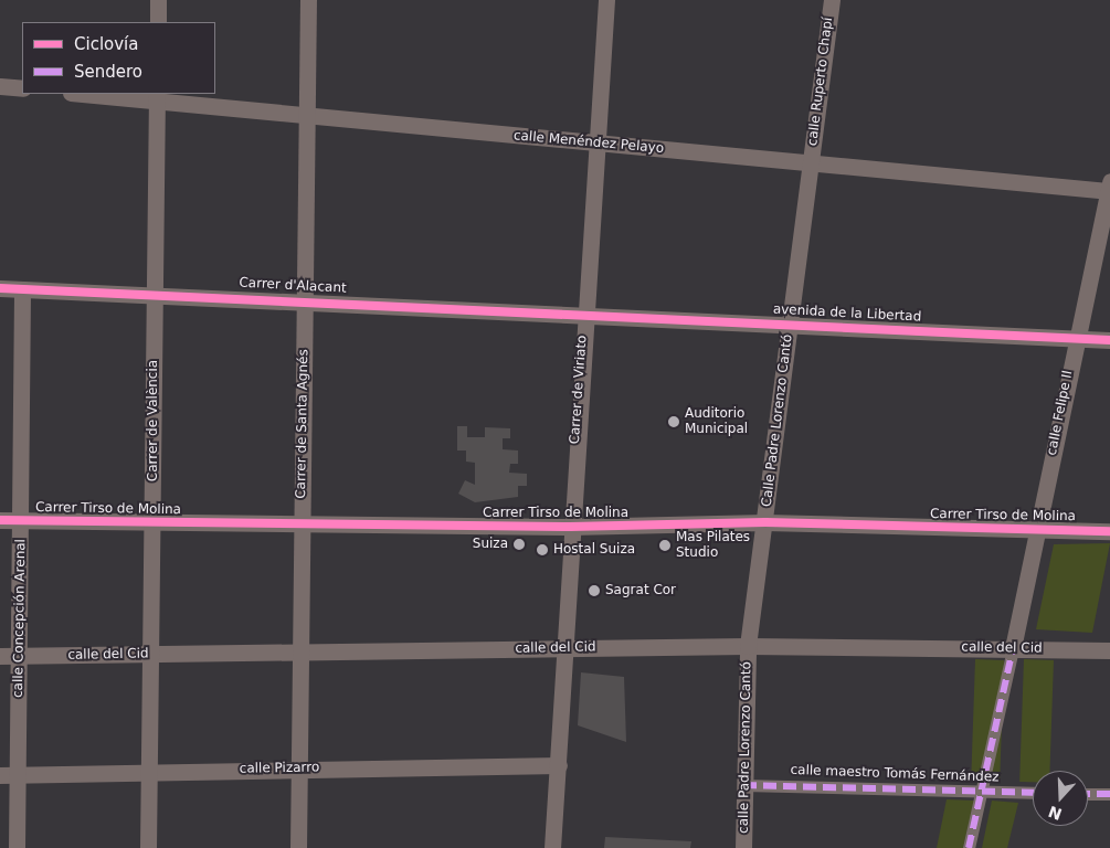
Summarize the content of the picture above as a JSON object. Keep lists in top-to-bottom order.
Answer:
{
  "streets": {
    "street": [
      "calle Ruperto Chapí",
      "calle Menéndez Pelayo",
      "Carrer d'Alacant",
      "avenida de la Libertad",
      "Carrer de Viriato",
      "calle Felipe II",
      "Carrer de València",
      "Calle Padre Lorenzo Cantó",
      "Carrer de Santa Agnés",
      "Carrer Tirso de Molina",
      "calle Concepción Arenal",
      "calle del Cid",
      "calle Padre Lorenzo Cantó",
      "calle Pizarro",
      "calle maestro Tomás Fernández"
    ]
  },
  "crossings": [
    ["calle Ruperto Chapí", "calle Menéndez Pelayo"],
    ["calle Ruperto Chapí", "Calle Padre Lorenzo Cantó"],
    ["calle Menéndez Pelayo", "Carrer de Viriato"],
    ["calle Menéndez Pelayo", "calle Felipe II"],
    ["calle Menéndez Pelayo", "Carrer de València"],
    ["calle Menéndez Pelayo", "Calle Padre Lorenzo Cantó"],
    ["calle Menéndez Pelayo", "Carrer de Santa Agnés"],
    ["Carrer d'Alacant", "avenida de la Libertad"],
    ["Carrer d'Alacant", "Carrer de Viriato"],
    ["Carrer d'Alacant", "Carrer de València"],
    ["Carrer d'Alacant", "Carrer de Santa Agnés"],
    ["Carrer d'Alacant", "calle Concepción Arenal"],
    ["avenida de la Libertad", "Carrer de Viriato"],
    ["avenida de la Libertad", "calle Felipe II"],
    ["avenida de la Libertad", "Calle Padre Lorenzo Cantó"],
    ["Carrer de Viriato", "Carrer Tirso de Molina"],
    ["Carrer de Viriato", "calle del Cid"],
    ["Carrer de Viriato", "calle Pizarro"],
    ["calle Felipe II", "Carrer Tirso de Molina"],
    ["calle Felipe II", "calle del Cid"],
    ["Carrer de València", "Carrer Tirso de Molina"],
    ["Carrer de València", "calle del Cid"],
    ["Carrer de València", "calle Pizarro"],
    ["Calle Padre Lorenzo Cantó", "Carrer Tirso de Molina"],
    ["Calle Padre Lorenzo Cantó", "calle del Cid"],
    ["Calle Padre Lorenzo Cantó", "calle Padre Lorenzo Cantó"],
    ["Carrer de Santa Agnés", "Carrer Tirso de Molina"],
    ["Carrer de Santa Agnés", "calle del Cid"],
    ["Carrer de Santa Agnés", "calle Pizarro"],
    ["Carrer Tirso de Molina", "calle Concepción Arenal"],
    ["calle Concepción Arenal", "calle del Cid"],
    ["calle Concepción Arenal", "calle Pizarro"],
    ["calle del Cid", "calle Padre Lorenzo Cantó"],
    ["calle Padre Lorenzo Cantó", "calle maestro Tomás Fernández"]
  ],
  "places": [
    "Auditorio Municipal",
    "Suiza",
    "Mas Pilates Studio",
    "Hostal Suiza",
    "Sagrat Cor"
  ],
  "legend": ["Ciclovía", "Sendero"],
  "north": "bottom"
}
